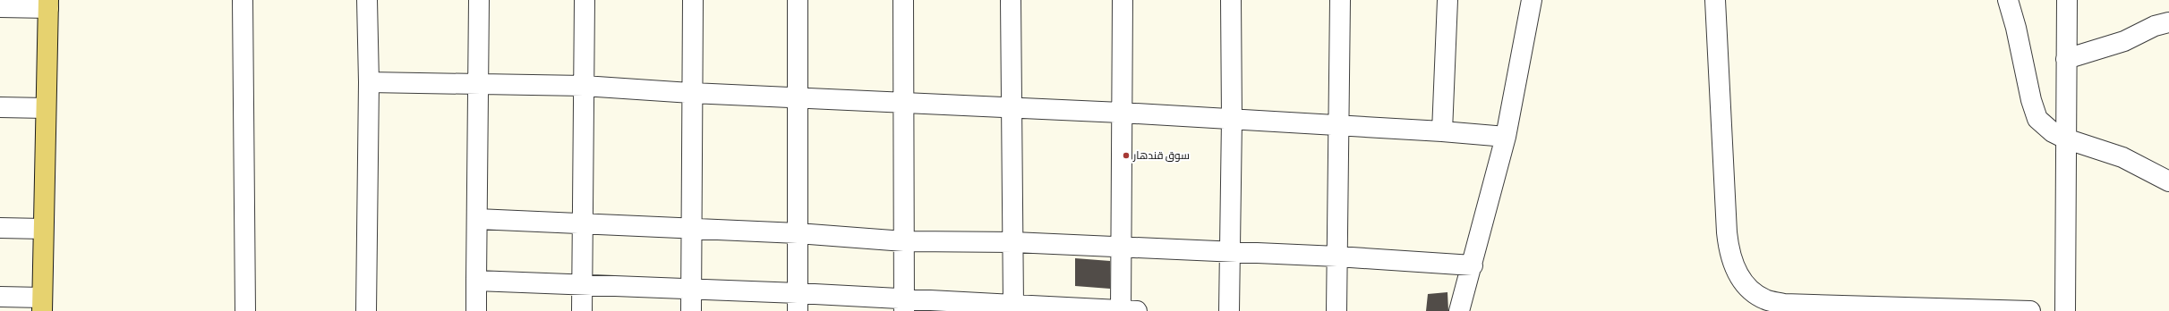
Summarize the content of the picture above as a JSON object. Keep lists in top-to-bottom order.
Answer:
{
  "places": ["سوق قندهار"]
}
